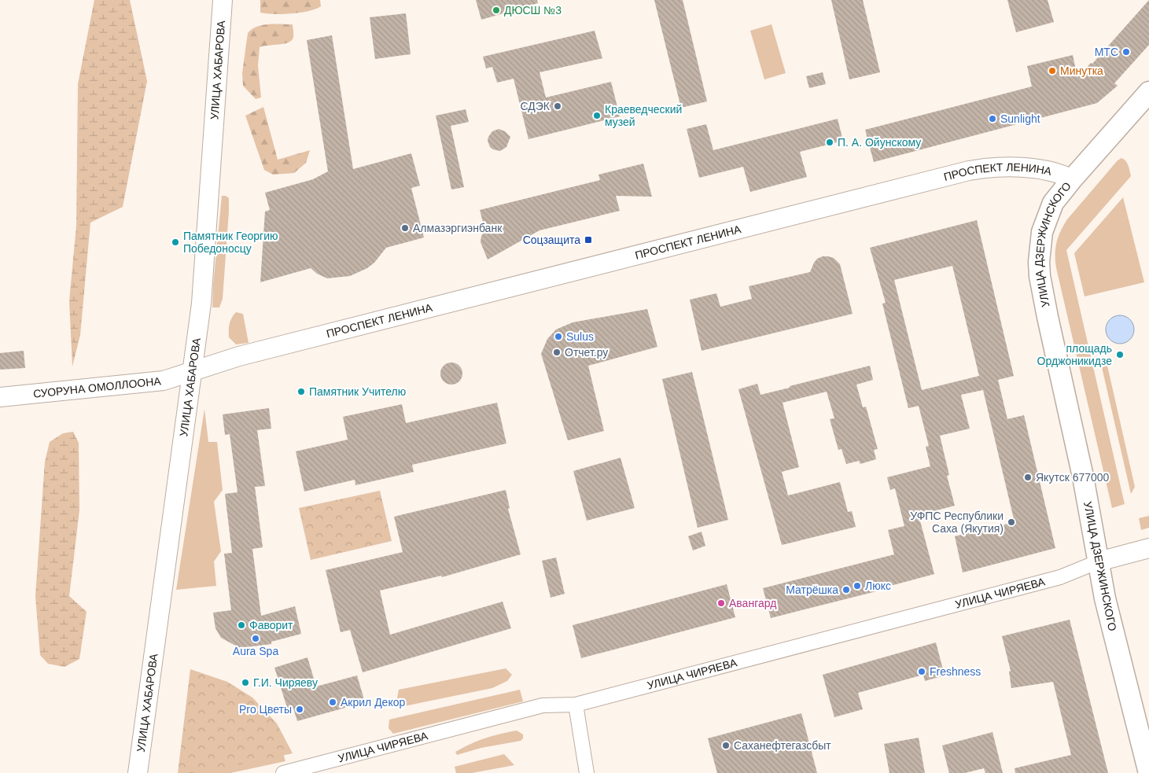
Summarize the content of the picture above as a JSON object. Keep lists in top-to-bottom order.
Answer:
{
  "streets": {
    "main road": [
      "УЛИЦА ХАБАРОВА",
      "ПРОСПЕКТ ЛЕНИНА",
      "УЛИЦА ДЗЕРЖИНСКОГО",
      "СУОРУНА ОМОЛЛООНА"
    ],
    "street": ["УЛИЦА ЧИРЯЕВА"]
  },
  "crossings": [
    ["УЛИЦА ХАБАРОВА", "ПРОСПЕКТ ЛЕНИНА"],
    ["УЛИЦА ХАБАРОВА", "СУОРУНА ОМОЛЛООНА"],
    ["ПРОСПЕКТ ЛЕНИНА", "УЛИЦА ДЗЕРЖИНСКОГО"],
    ["ПРОСПЕКТ ЛЕНИНА", "СУОРУНА ОМОЛЛООНА"],
    ["УЛИЦА ДЗЕРЖИНСКОГО", "УЛИЦА ЧИРЯЕВА"]
  ],
  "places": {
    "other": [
      "ДЮСШ №3",
      "МТС",
      "Минутка",
      "СДЭК",
      "Краеведческий музей",
      "Sunlight",
      "П. А. Ойунскому",
      "Алмазэргиэнбанк",
      "Памятник Георгию Победоносцу",
      "Sulus",
      "Отчет.ру",
      "площадь Орджоникидзе",
      "Памятник Учителю",
      "Якутск 677000",
      "УФПС Республики Саха (Якутия)",
      "Люкс",
      "Матрёшка",
      "Авангард",
      "Фаворит",
      "Aura Spa",
      "Freshness",
      "Г.И. Чиряеву",
      "Акрил Декор",
      "Pro Цветы",
      "Саханефтегазсбыт"
    ],
    "transit": ["Соцзащита"]
  }
}
